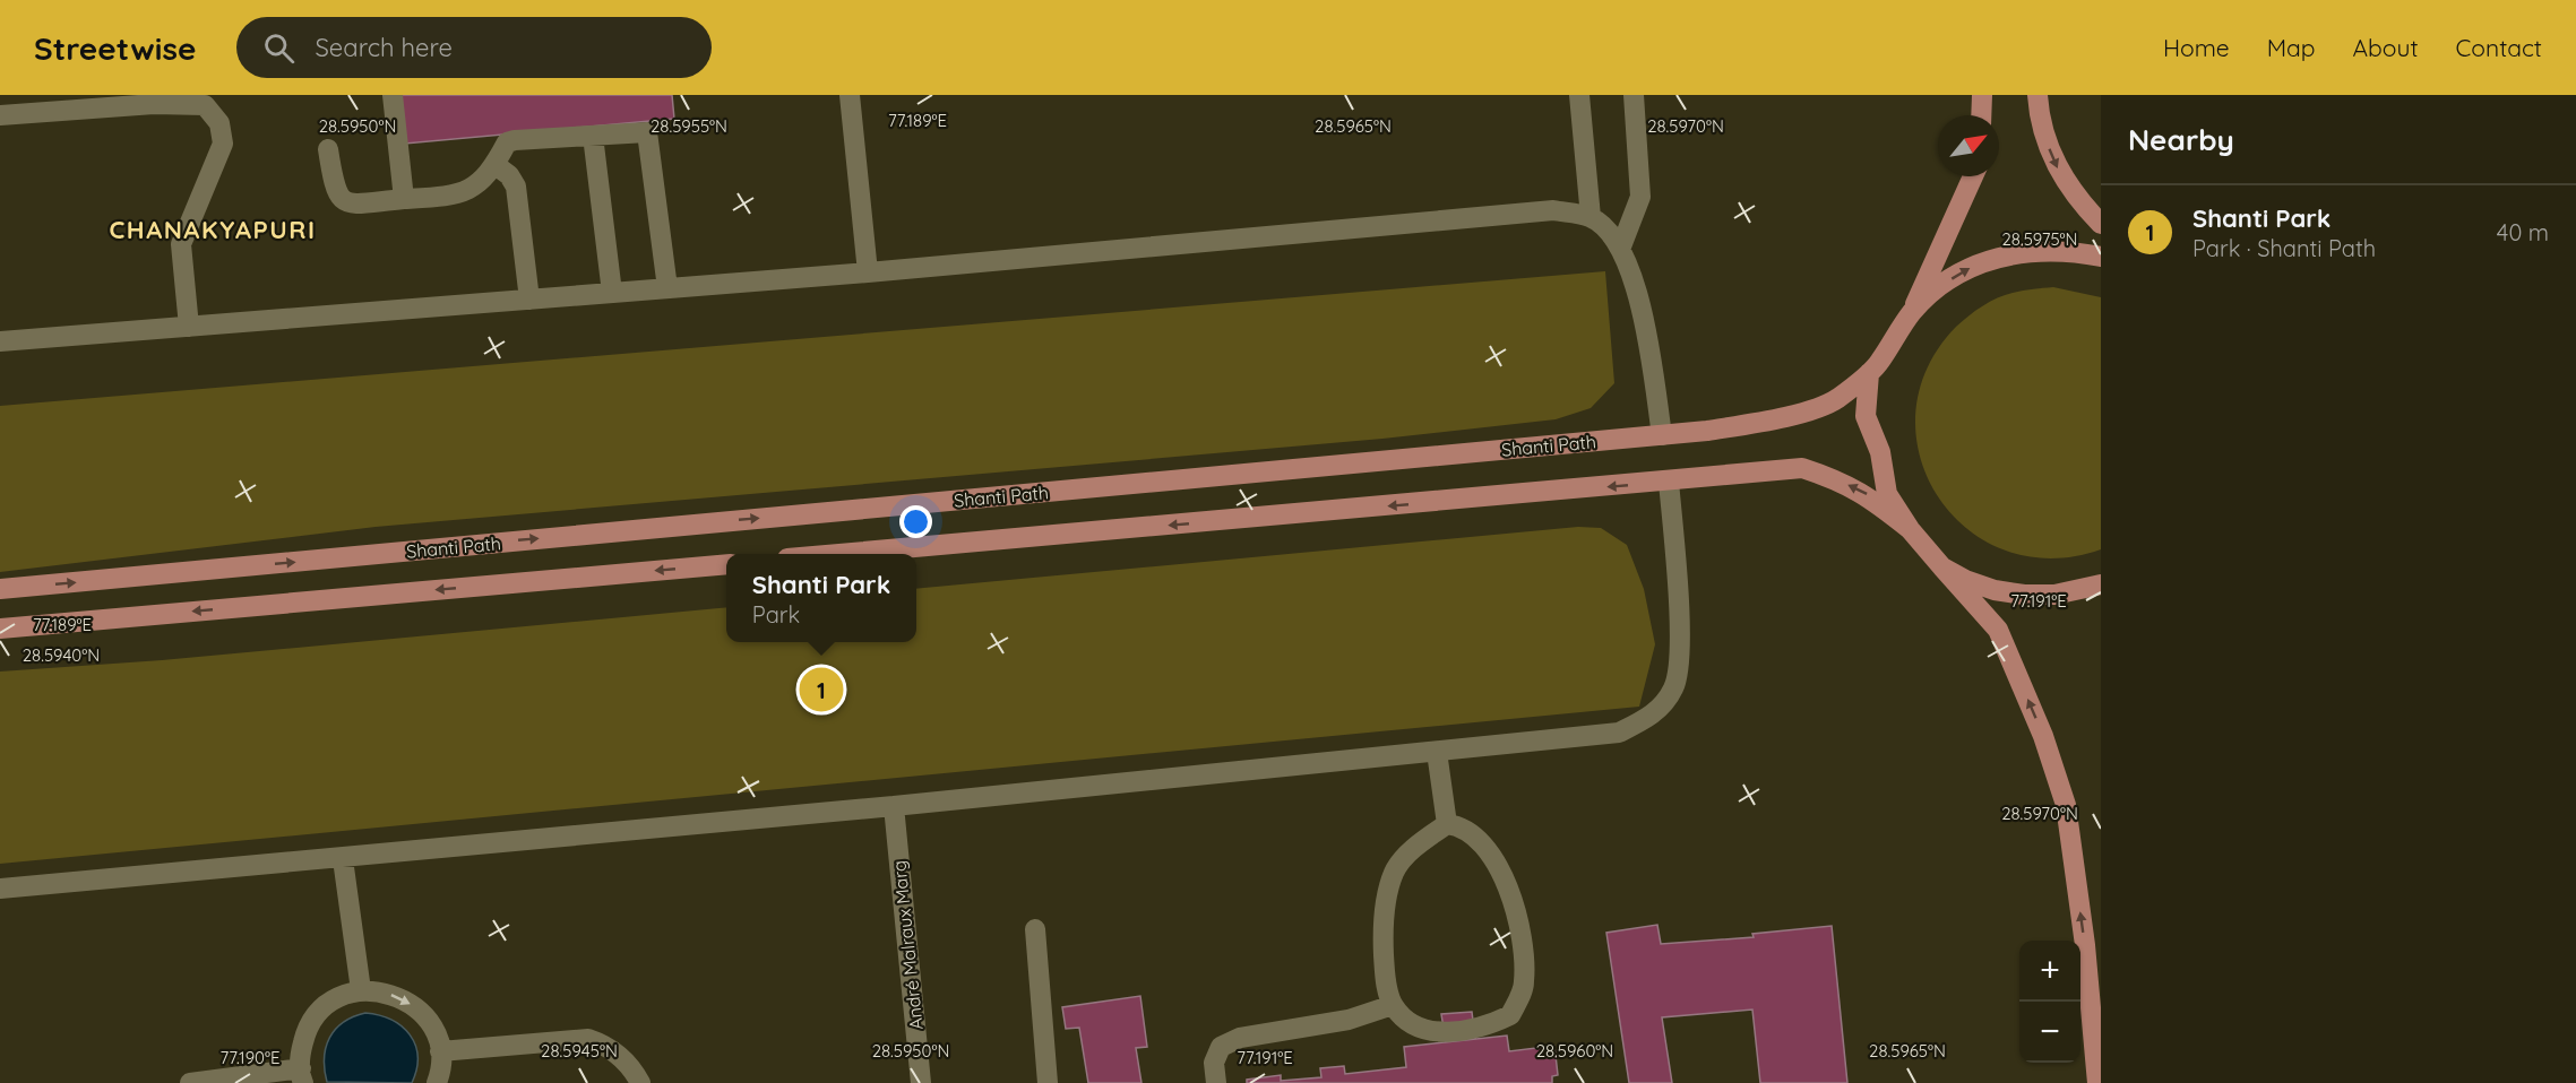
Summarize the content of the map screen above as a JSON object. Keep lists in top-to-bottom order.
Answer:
{
  "streets": {
    "main road": ["Shanti Path"],
    "street": ["André Malraux Marg"]
  },
  "districts": ["CHANAKYAPURI"],
  "north": "top right",
  "page": {
    "header": "Streetwise",
    "search": "Search here",
    "nav": [
      "Home",
      "Map",
      "About",
      "Contact"
    ],
    "heading": "Nearby",
    "list": [
      {
        "mark": "1",
        "name": "Shanti Park",
        "note": "Park · Shanti Path",
        "value": "40 m"
      }
    ],
    "popup": ["Shanti Park", "Park"],
    "pins": "1",
    "map_buttons": ["+", "−"]
  },
  "coordinates": [
    "77.189°E",
    "28.5950°N",
    "28.5955°N",
    "28.5965°N",
    "28.5970°N",
    "28.5975°N",
    "77.191°E",
    "28.5940°N",
    "28.5945°N",
    "28.5960°N",
    "77.190°E"
  ]
}
